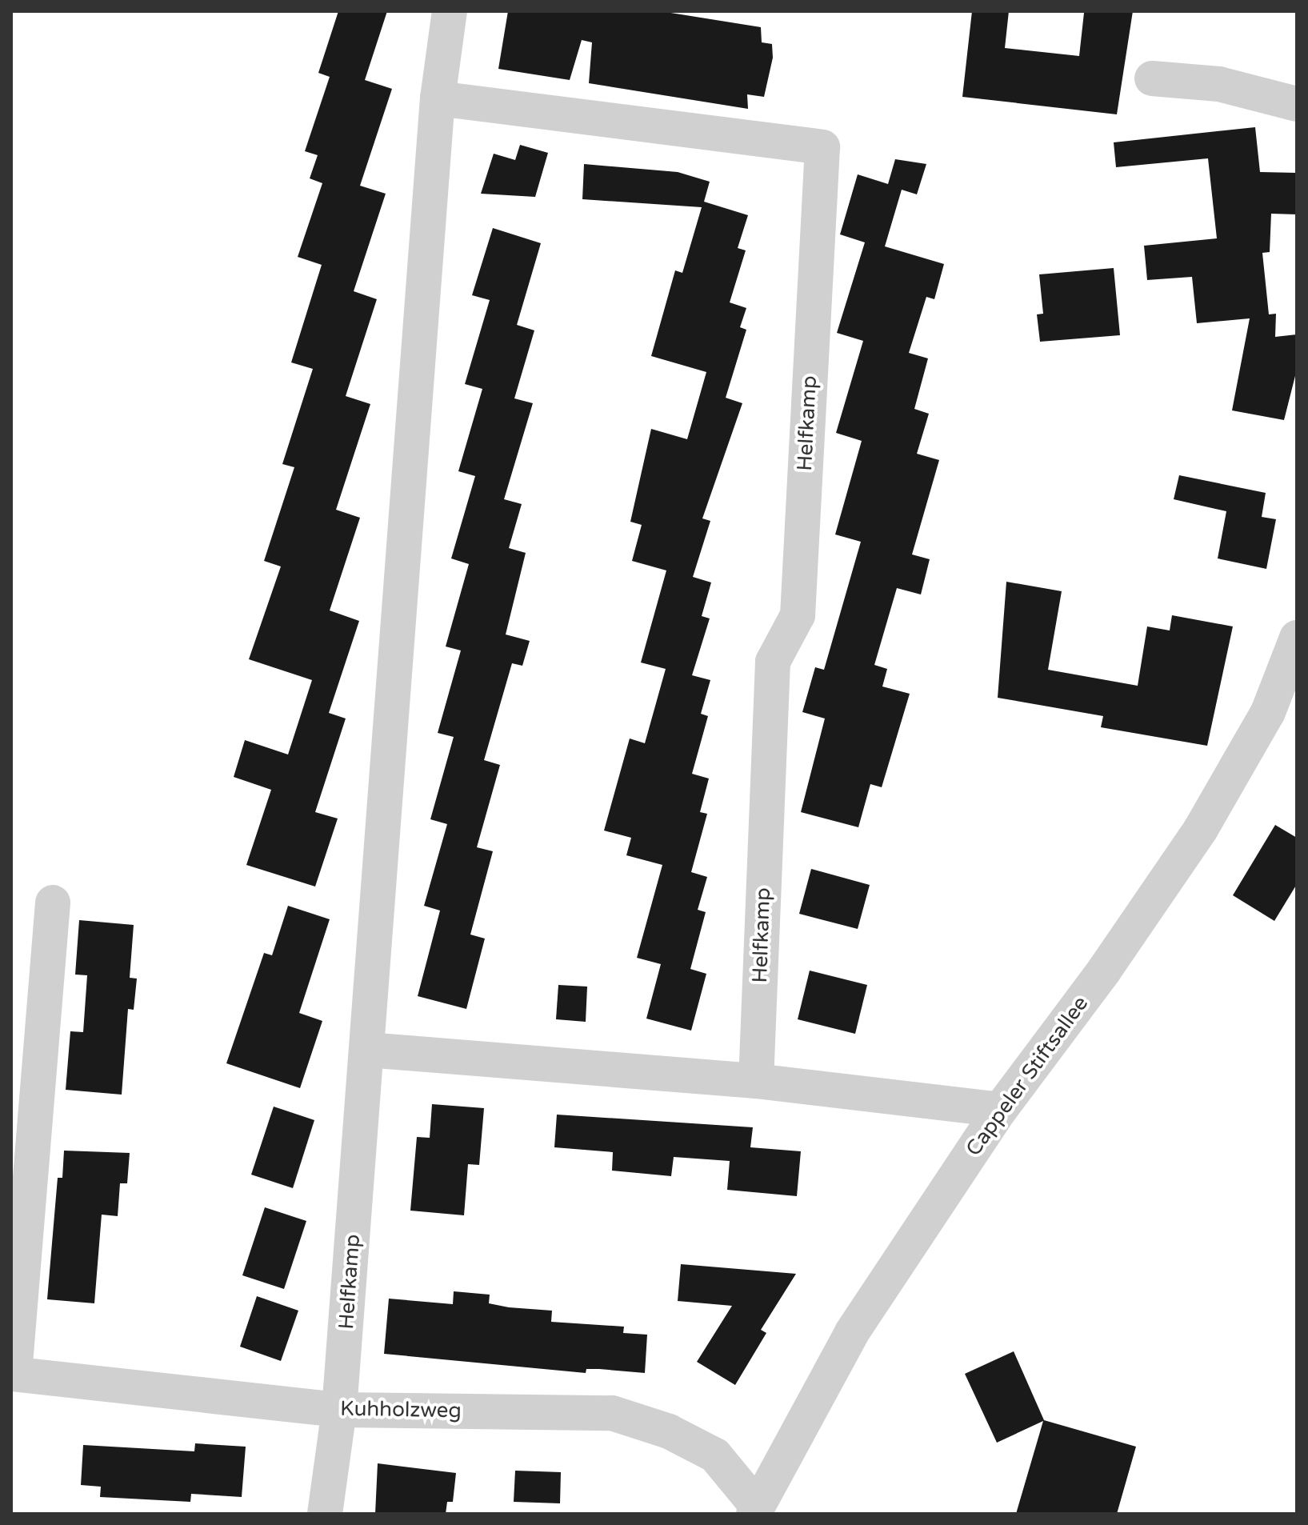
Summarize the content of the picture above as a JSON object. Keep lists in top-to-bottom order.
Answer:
{
  "streets": {
    "street": ["Helfkamp", "Cappeler Stiftsallee", "Kuhholzweg"]
  },
  "crossings": [
    ["Helfkamp", "Kuhholzweg"],
    ["Cappeler Stiftsallee", "Kuhholzweg"]
  ]
}
